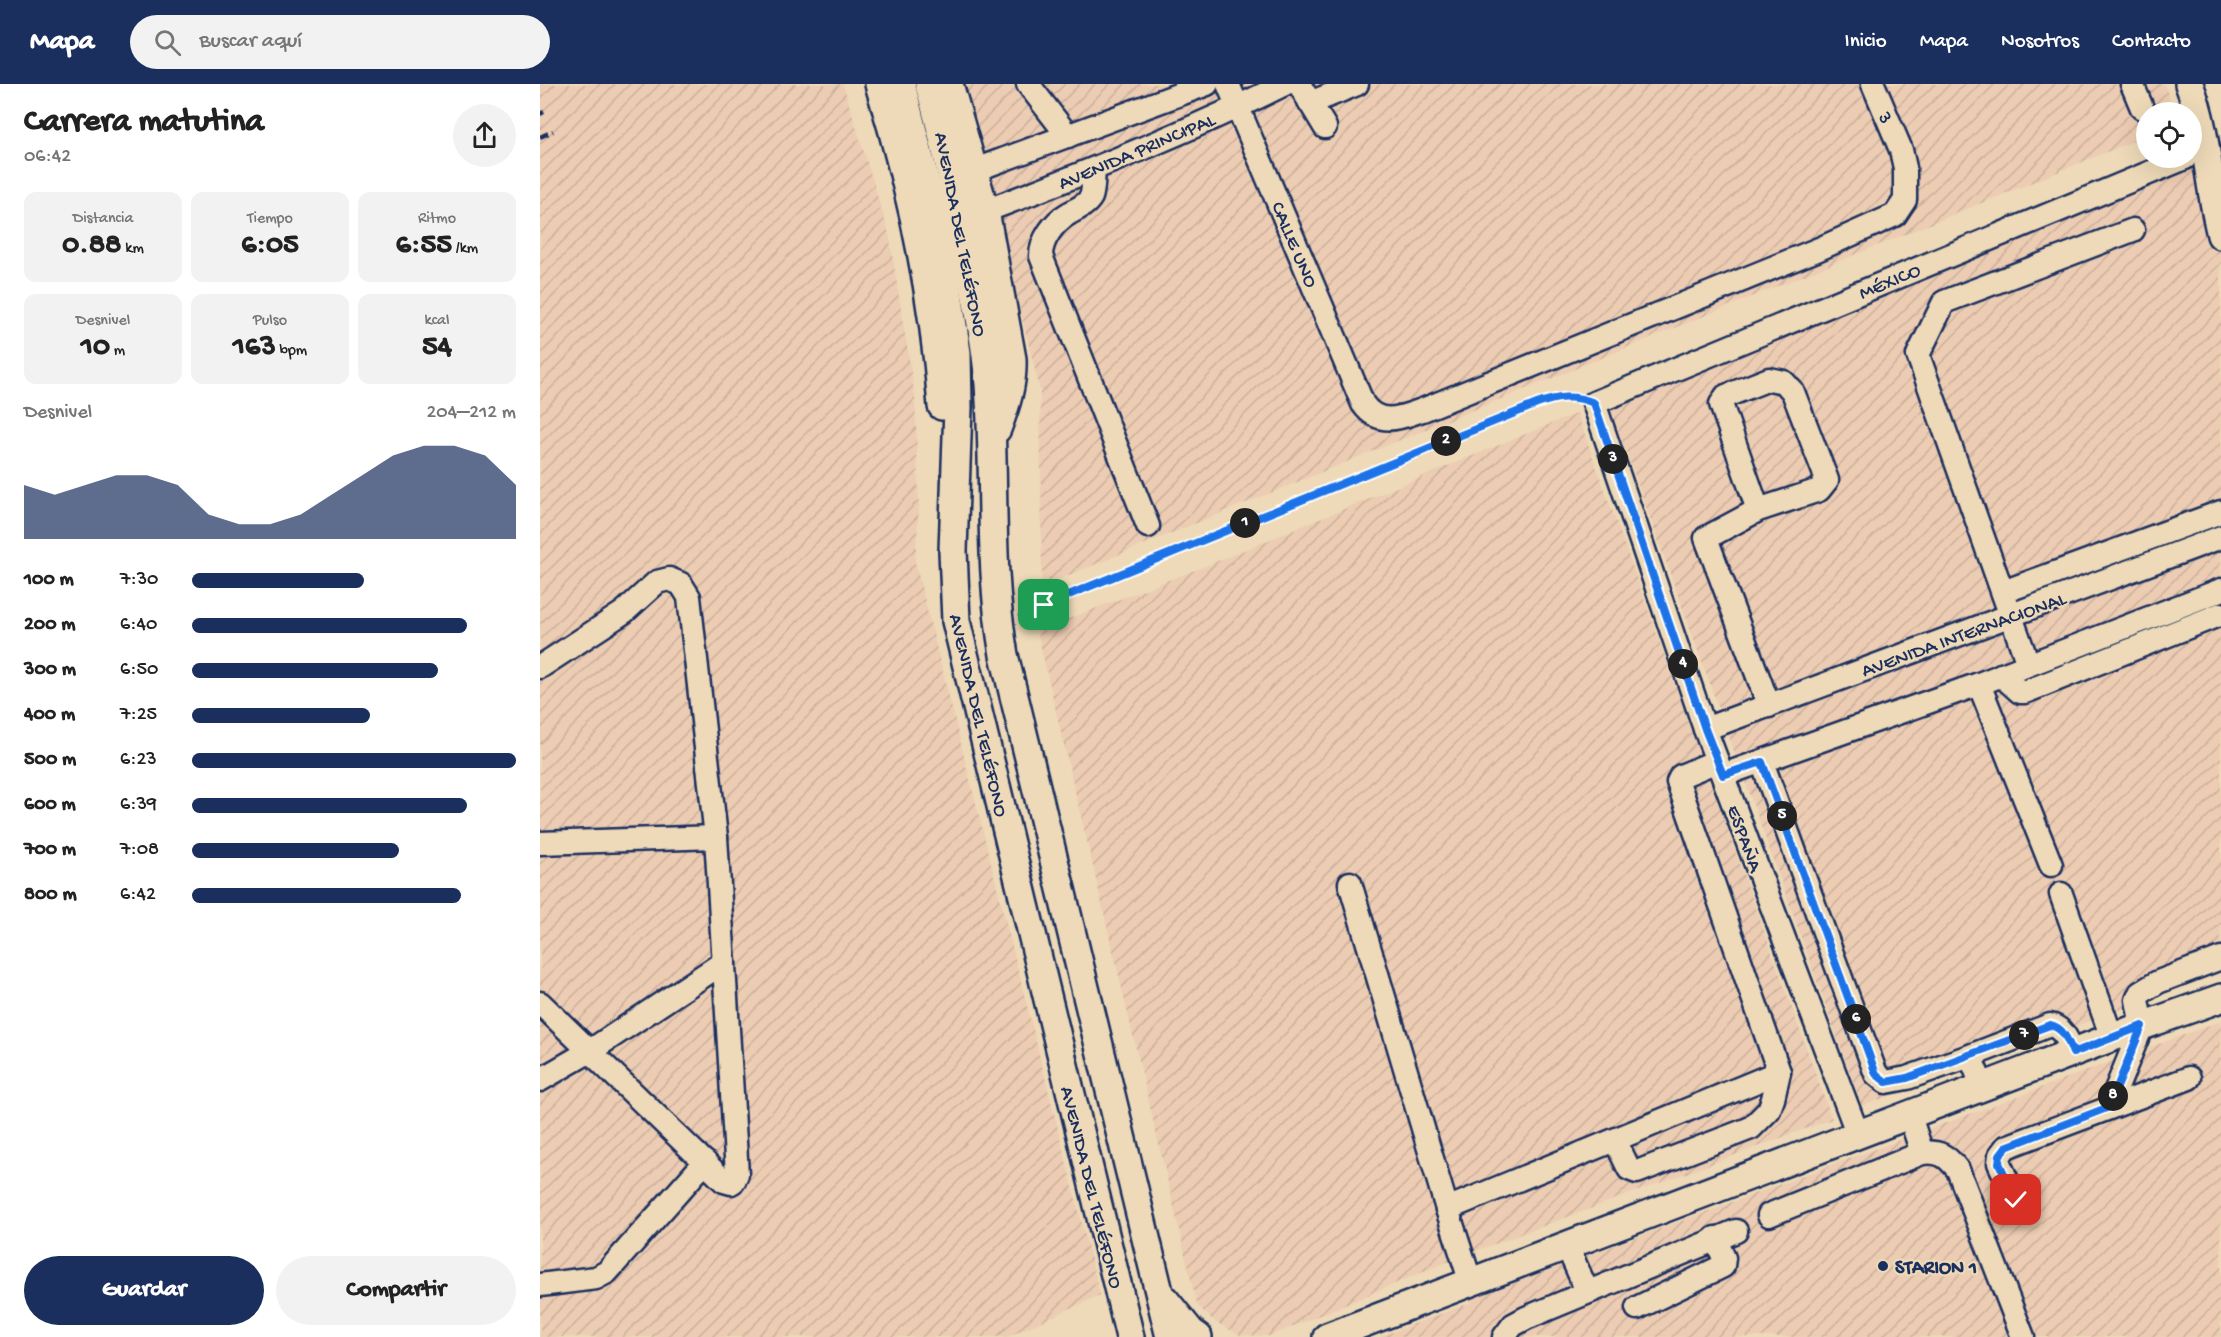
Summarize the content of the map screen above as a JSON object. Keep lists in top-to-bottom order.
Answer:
{
  "streets": {
    "main road": ["AVENIDA DEL TELÉFONO"],
    "street": [
      "3",
      "AVENIDA PRINCIPAL",
      "CALLE UNO",
      "MÉXICO",
      "AVENIDA INTERNACIONAL",
      "ESPAÑA"
    ]
  },
  "crossings": [
    ["3", "CALLE UNO"],
    ["AVENIDA PRINCIPAL", "CALLE UNO"],
    ["MÉXICO", "ESPAÑA"],
    ["AVENIDA INTERNACIONAL", "ESPAÑA"]
  ],
  "places": ["STARION 1"],
  "page": {
    "header": "Mapa",
    "search": "Buscar aquí",
    "nav": [
      "Inicio",
      "Mapa",
      "Nosotros",
      "Contacto"
    ],
    "heading": ["Carrera matutina", "06:42"],
    "stats": [
      ["Distancia", "0.88 km"],
      ["Tiempo", "6:05"],
      ["Ritmo", "6:55 /km"],
      ["Desnivel", "10 m"],
      ["Pulso", "163 bpm"],
      ["kcal", "54"]
    ],
    "chart": ["Desnivel", "204–212 m"],
    "pins": [
      "2",
      "3",
      "1",
      "4",
      "5",
      "6",
      "7",
      "8"
    ],
    "list": [
      {
        "name": "100 m",
        "note": "7:30"
      },
      {
        "name": "200 m",
        "note": "6:40"
      },
      {
        "name": "300 m",
        "note": "6:50"
      },
      {
        "name": "400 m",
        "note": "7:25"
      },
      {
        "name": "500 m",
        "note": "6:23"
      },
      {
        "name": "600 m",
        "note": "6:39"
      },
      {
        "name": "700 m",
        "note": "7:08"
      },
      {
        "name": "800 m",
        "note": "6:42"
      }
    ],
    "buttons": ["Guardar", "Compartir"]
  }
}
